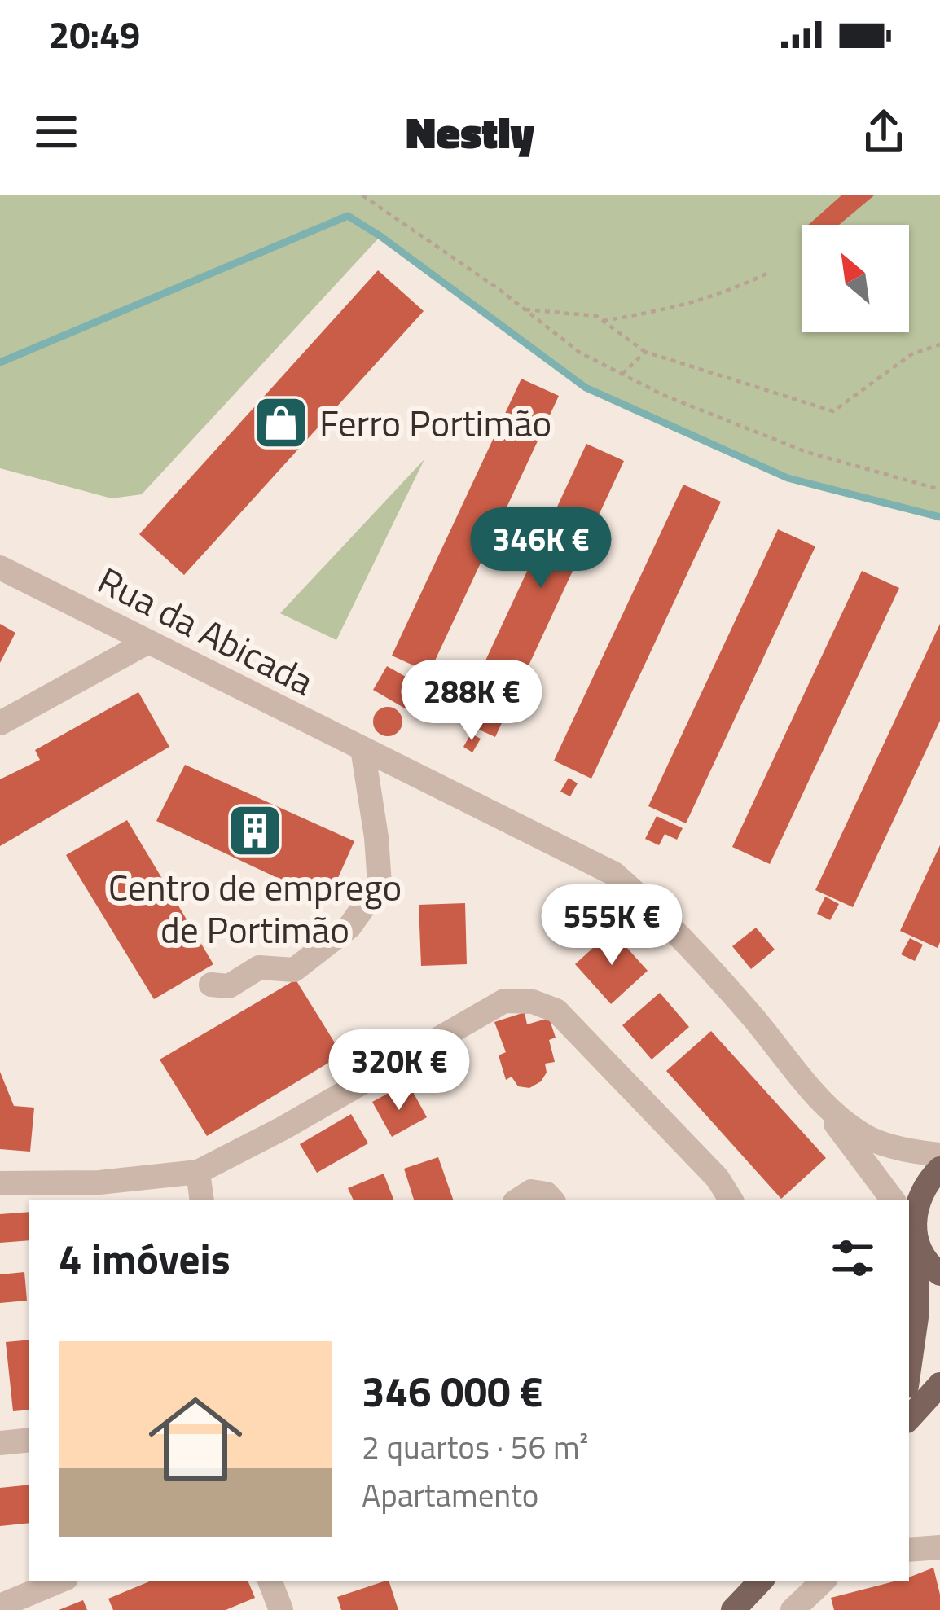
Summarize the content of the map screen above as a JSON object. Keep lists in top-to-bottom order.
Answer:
{
  "streets": {
    "street": ["Rua da Abicada"]
  },
  "places": {
    "shop": ["Ferro Portimão"],
    "building": ["Centro de emprego de Portimão"]
  },
  "north": "top left",
  "page": {
    "status": "20:49",
    "header": "Nestly",
    "price": [
      "346K €",
      "288K €",
      "555K €",
      "320K €"
    ],
    "heading": "4 imóveis",
    "list": [
      {
        "name": "346 000 €",
        "note": "2 quartos · 56 m² · Apartamento"
      }
    ]
  }
}
